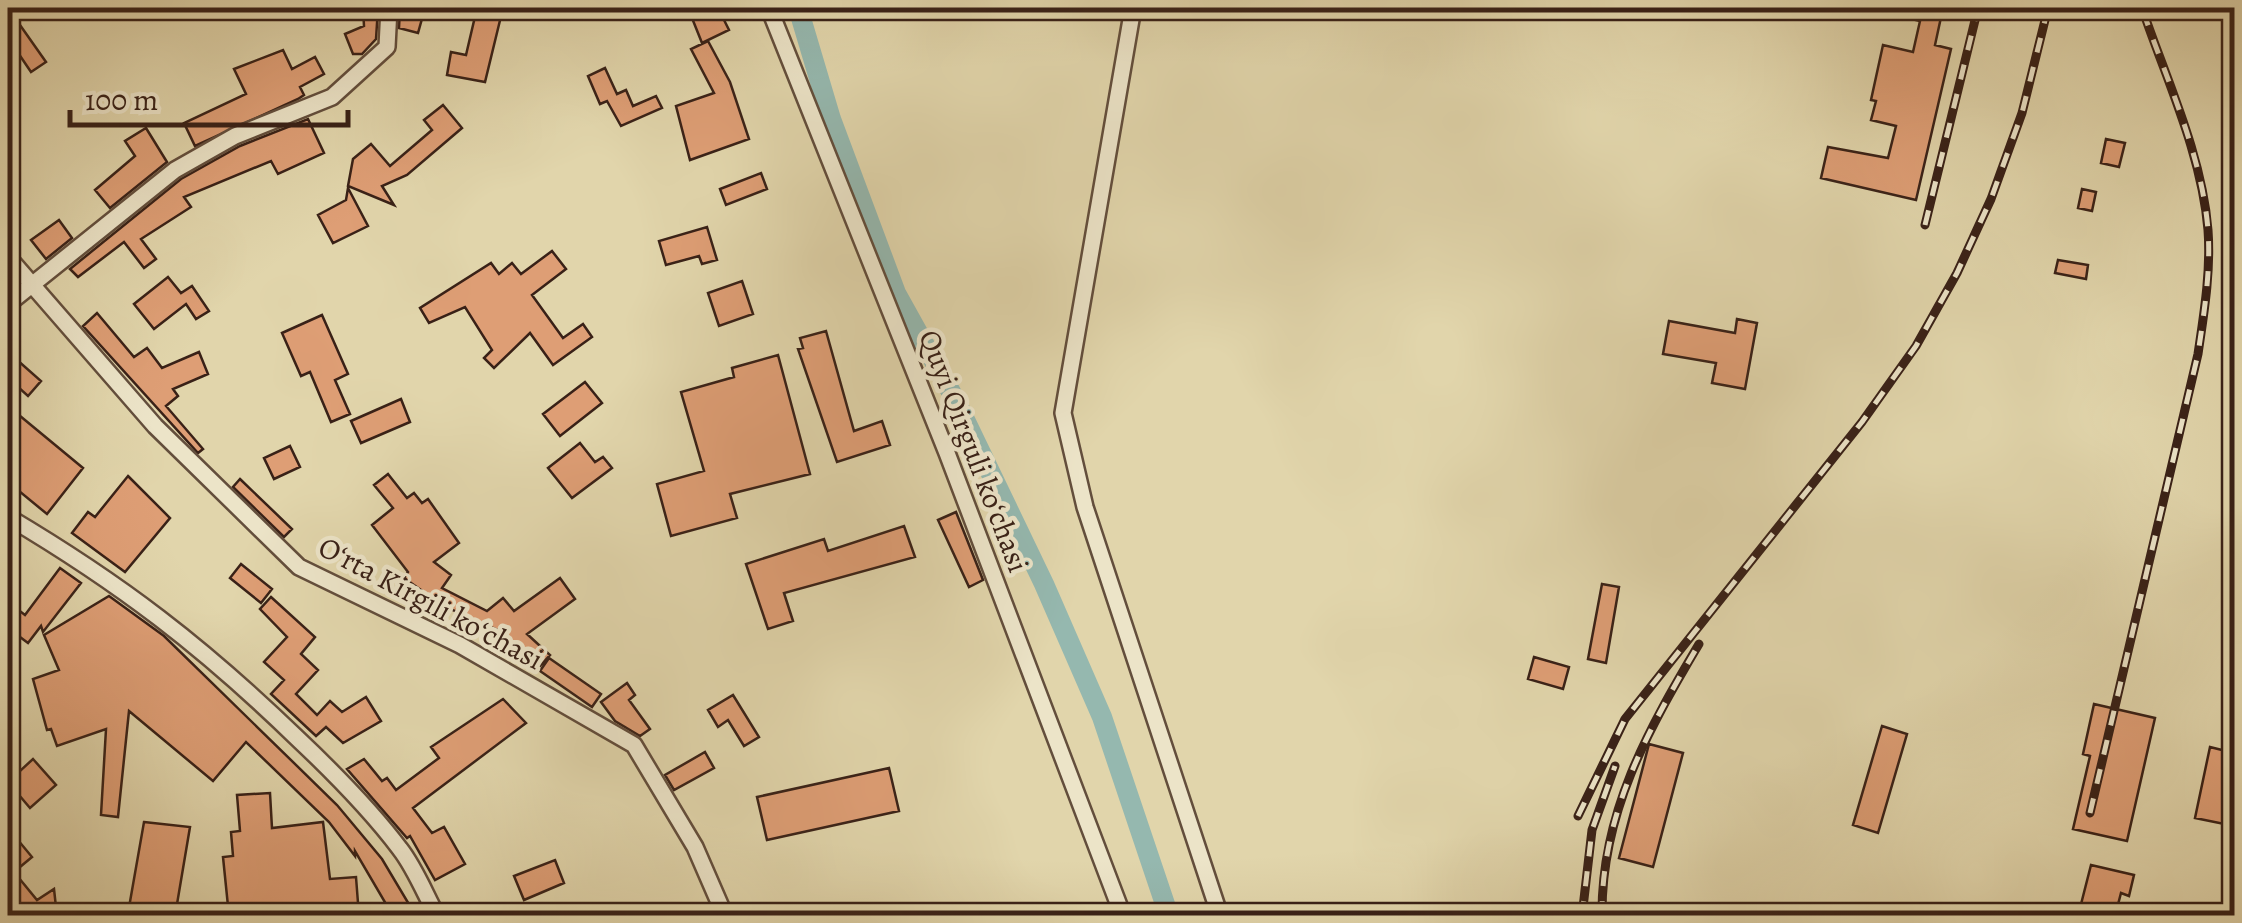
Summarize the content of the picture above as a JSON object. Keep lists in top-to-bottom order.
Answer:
{
  "streets": {
    "street": ["Quyi Qirguli koʻchasi", "Oʻrta Kirgili koʻchasi"]
  },
  "scale_bar": "100 m"
}
